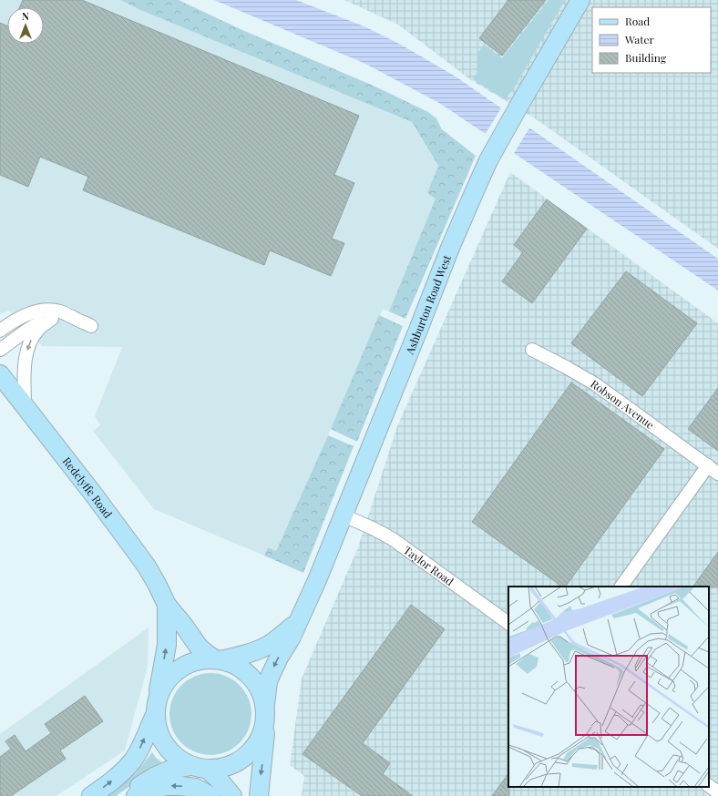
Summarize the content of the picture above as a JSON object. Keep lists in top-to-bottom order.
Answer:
{
  "streets": {
    "main road": ["Ashburton Road West", "Redclyffe Road"],
    "street": ["Robson Avenue", "Taylor Road"]
  },
  "crossings": [
    ["Ashburton Road West", "Redclyffe Road"],
    ["Ashburton Road West", "Taylor Road"]
  ],
  "legend": ["Road", "Water", "Building"],
  "north": "top"
}
